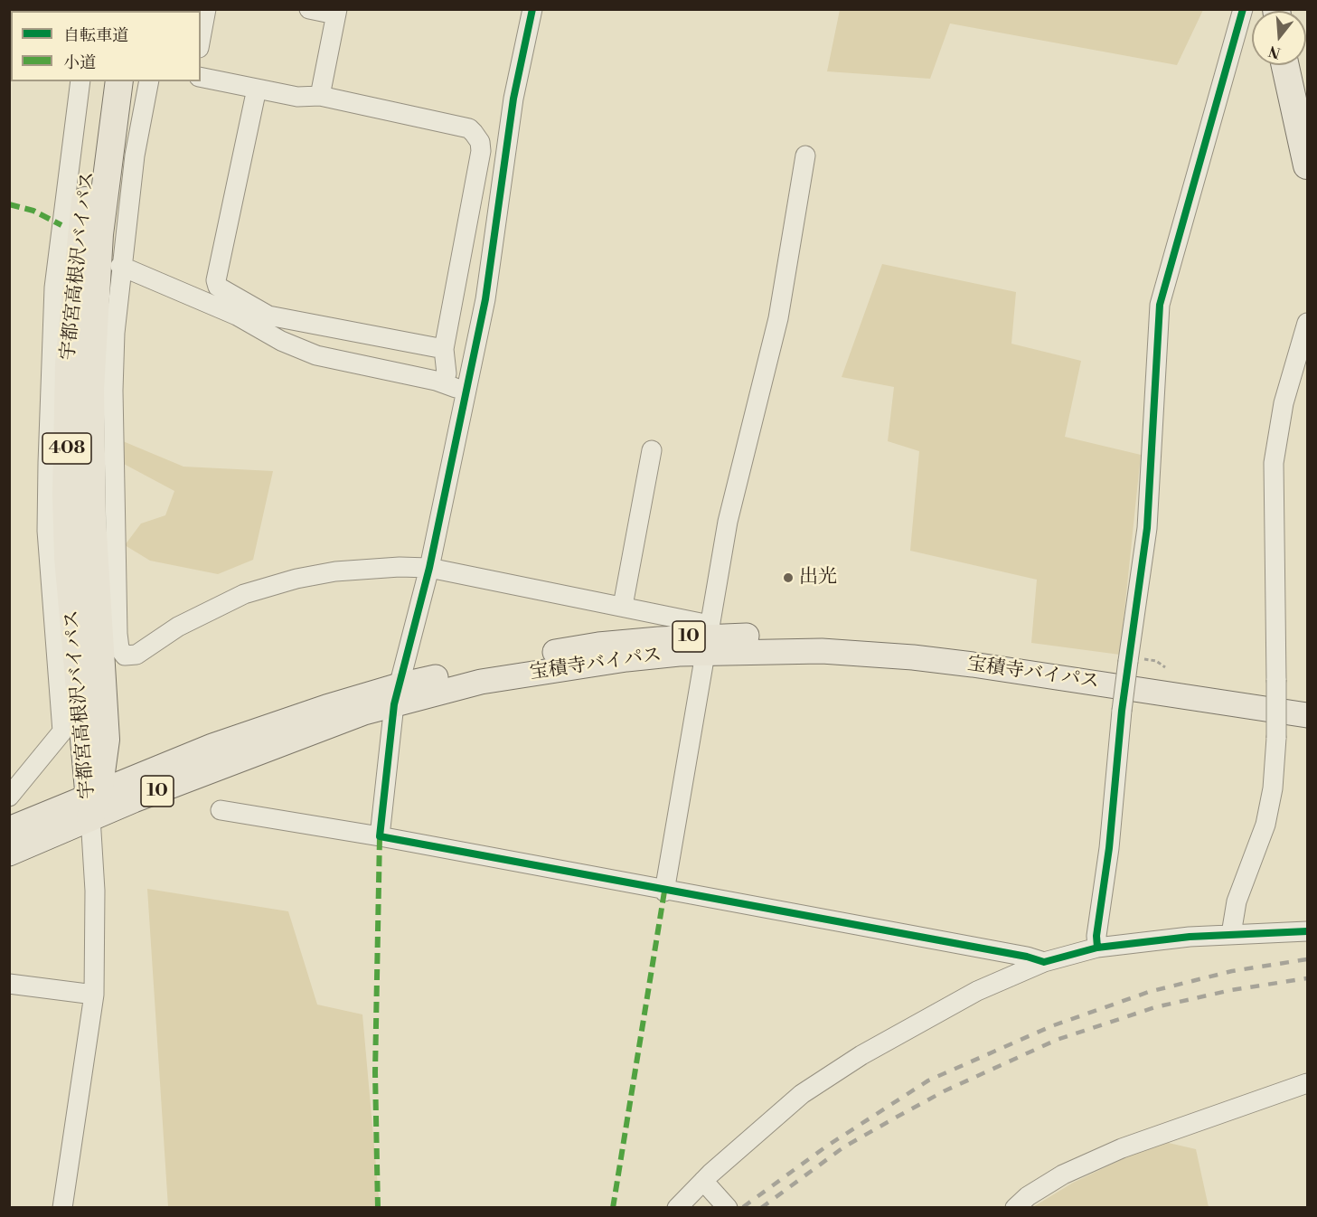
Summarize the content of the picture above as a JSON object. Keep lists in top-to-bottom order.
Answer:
{
  "streets": {
    "highway": ["宇都宮高根沢バイパス", "408"],
    "main road": ["10", "宝積寺バイパス"]
  },
  "crossings": [
    ["宇都宮高根沢バイパス", "宝積寺バイパス"]
  ],
  "places": ["出光"],
  "legend": ["自転車道", "小道"],
  "north": "bottom"
}
